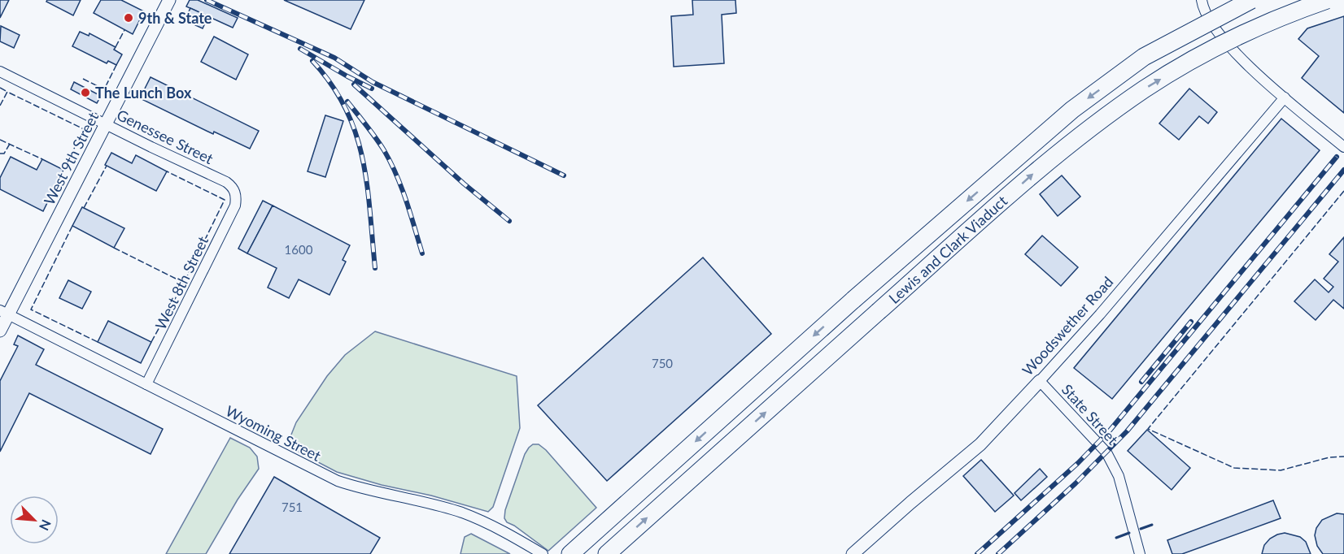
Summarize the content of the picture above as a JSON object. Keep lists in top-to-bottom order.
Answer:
{
  "streets": {
    "highway": ["Lewis and Clark Viaduct"],
    "street": [
      "Genessee Street",
      "West 9th Street",
      "West 8th Street",
      "Woodswether Road",
      "State Street",
      "Wyoming Street"
    ]
  },
  "crossings": [
    ["Genessee Street", "West 9th Street"],
    ["Genessee Street", "West 8th Street"],
    ["West 9th Street", "Wyoming Street"],
    ["West 8th Street", "Wyoming Street"],
    ["Woodswether Road", "State Street"]
  ],
  "places": ["9th & State", "The Lunch Box"],
  "house_numbers": ["1600", "750", "751"],
  "north": "bottom right"
}
